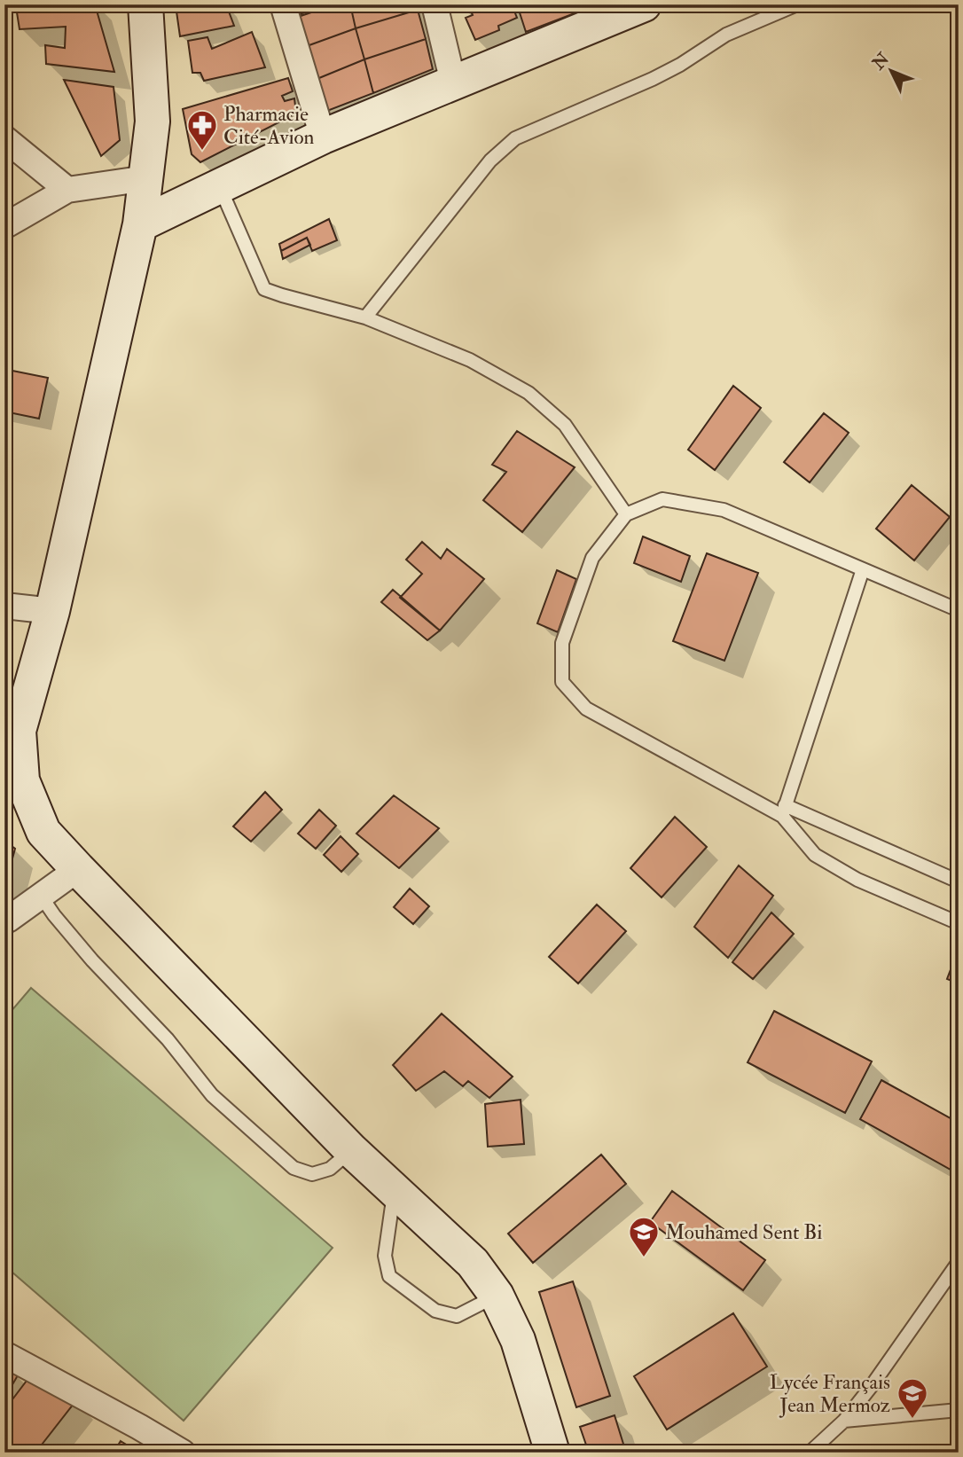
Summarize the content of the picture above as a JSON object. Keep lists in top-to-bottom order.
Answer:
{
  "places": {
    "pharmacy": ["Pharmacie Cité-Avion"],
    "school or university": ["Mouhamed Sent Bi", "Lycée Français Jean Mermoz"]
  },
  "north": "top left"
}
